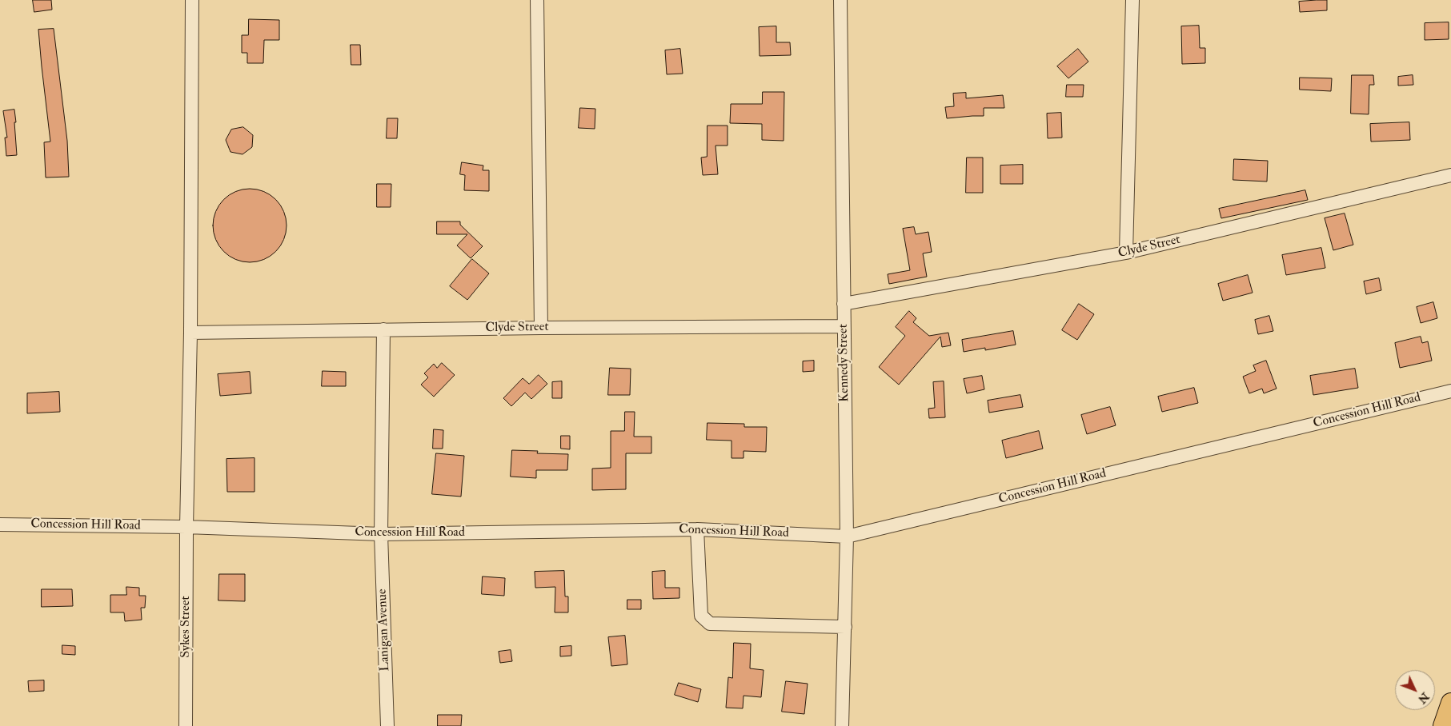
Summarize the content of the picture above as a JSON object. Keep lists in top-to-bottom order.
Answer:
{
  "streets": {
    "street": [
      "Clyde Street",
      "Kennedy Street",
      "Concession Hill Road",
      "Sykes Street",
      "Lanigan Avenue"
    ]
  },
  "crossings": [
    ["Clyde Street", "Kennedy Street"],
    ["Clyde Street", "Sykes Street"],
    ["Clyde Street", "Lanigan Avenue"],
    ["Kennedy Street", "Concession Hill Road"],
    ["Concession Hill Road", "Sykes Street"],
    ["Concession Hill Road", "Lanigan Avenue"]
  ],
  "north": "bottom right"
}
